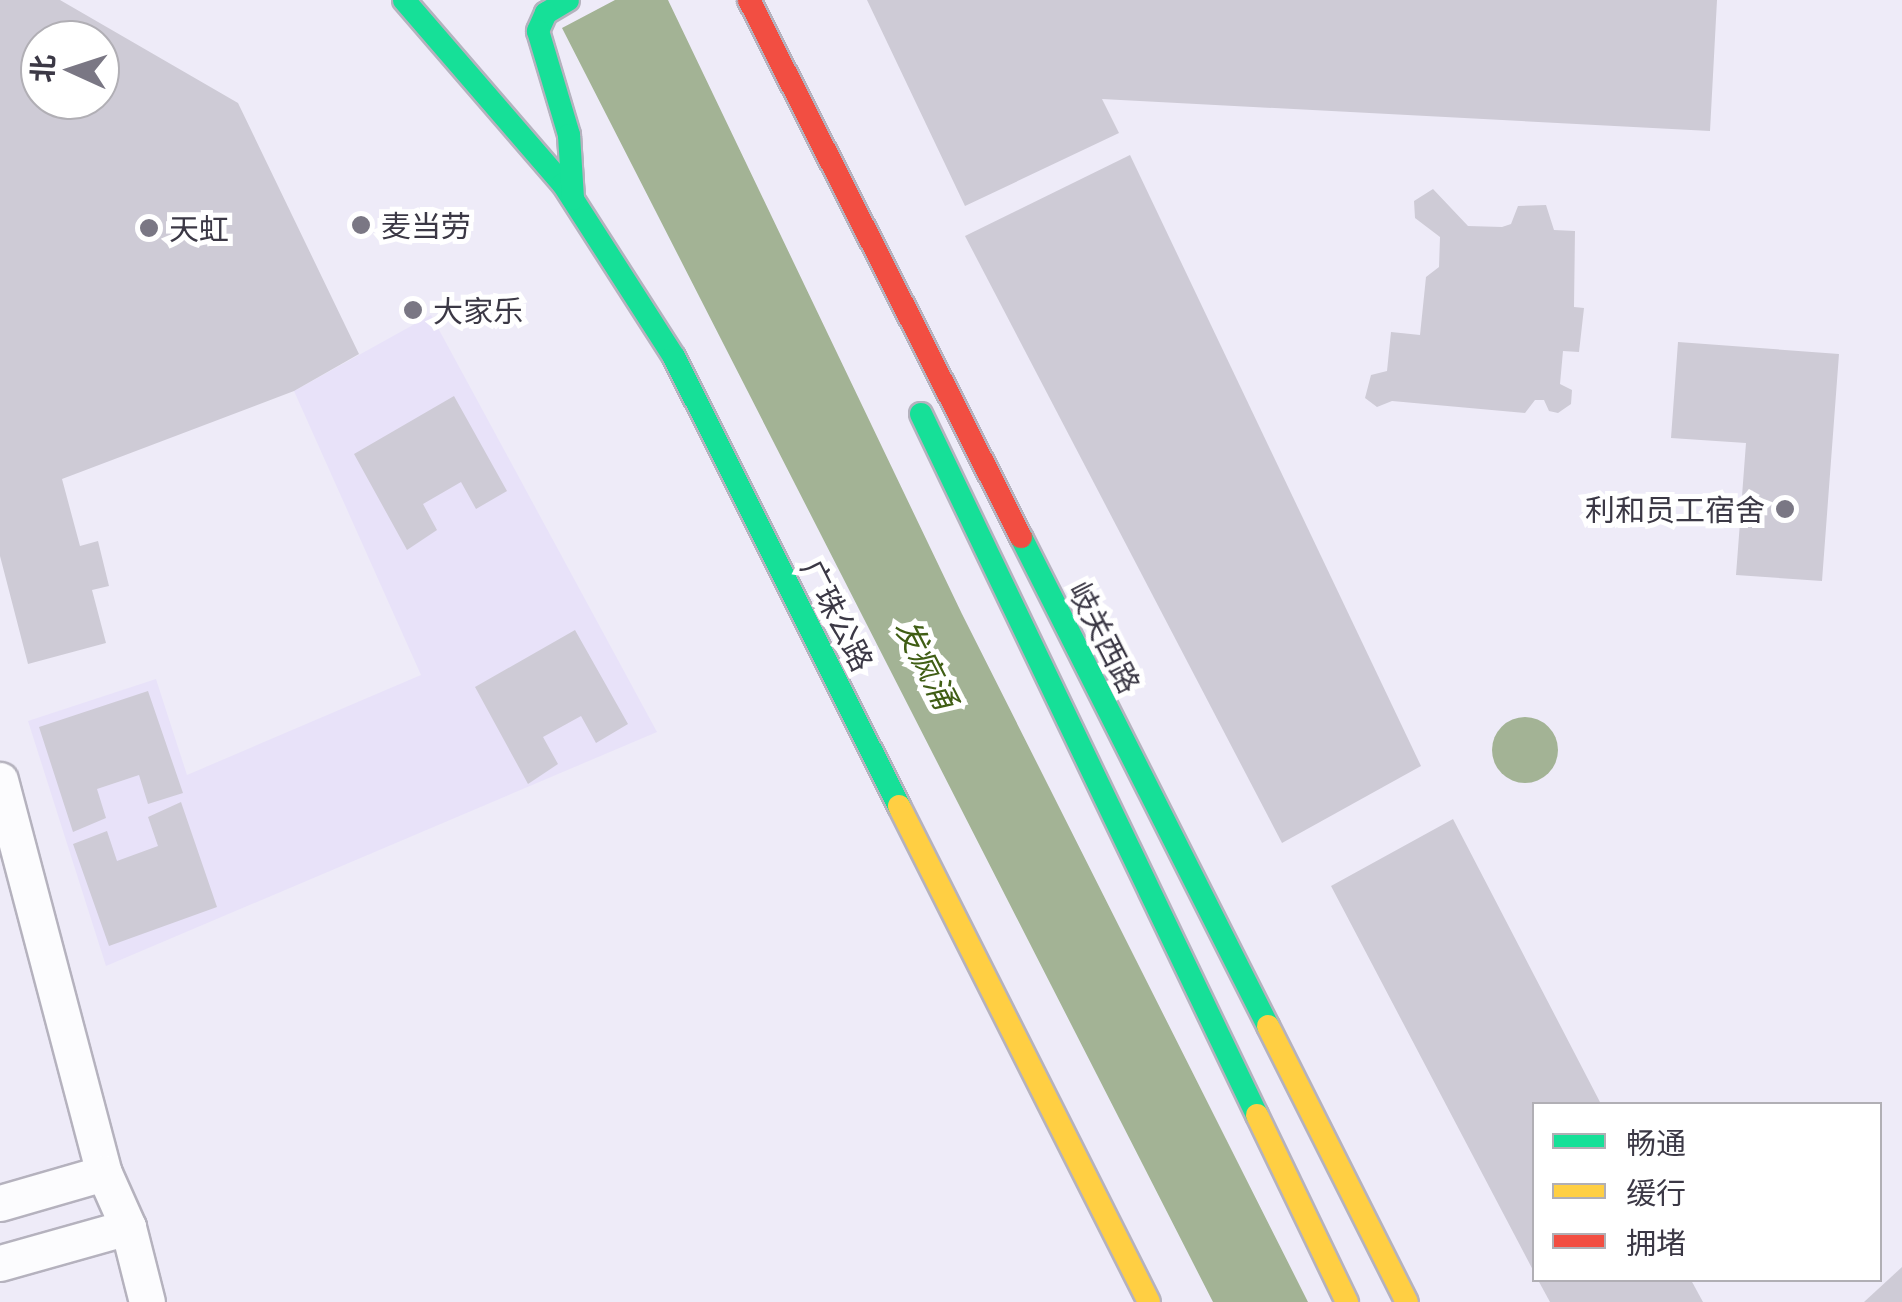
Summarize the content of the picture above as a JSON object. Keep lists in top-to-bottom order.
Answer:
{
  "streets": {
    "main road": ["广珠公路", "岐关西路"]
  },
  "water": ["发疯涌"],
  "places": [
    "麦当劳",
    "天虹",
    "大家乐",
    "利和员工宿舍"
  ],
  "legend": ["畅通", "缓行", "拥堵"],
  "north": "left"
}
